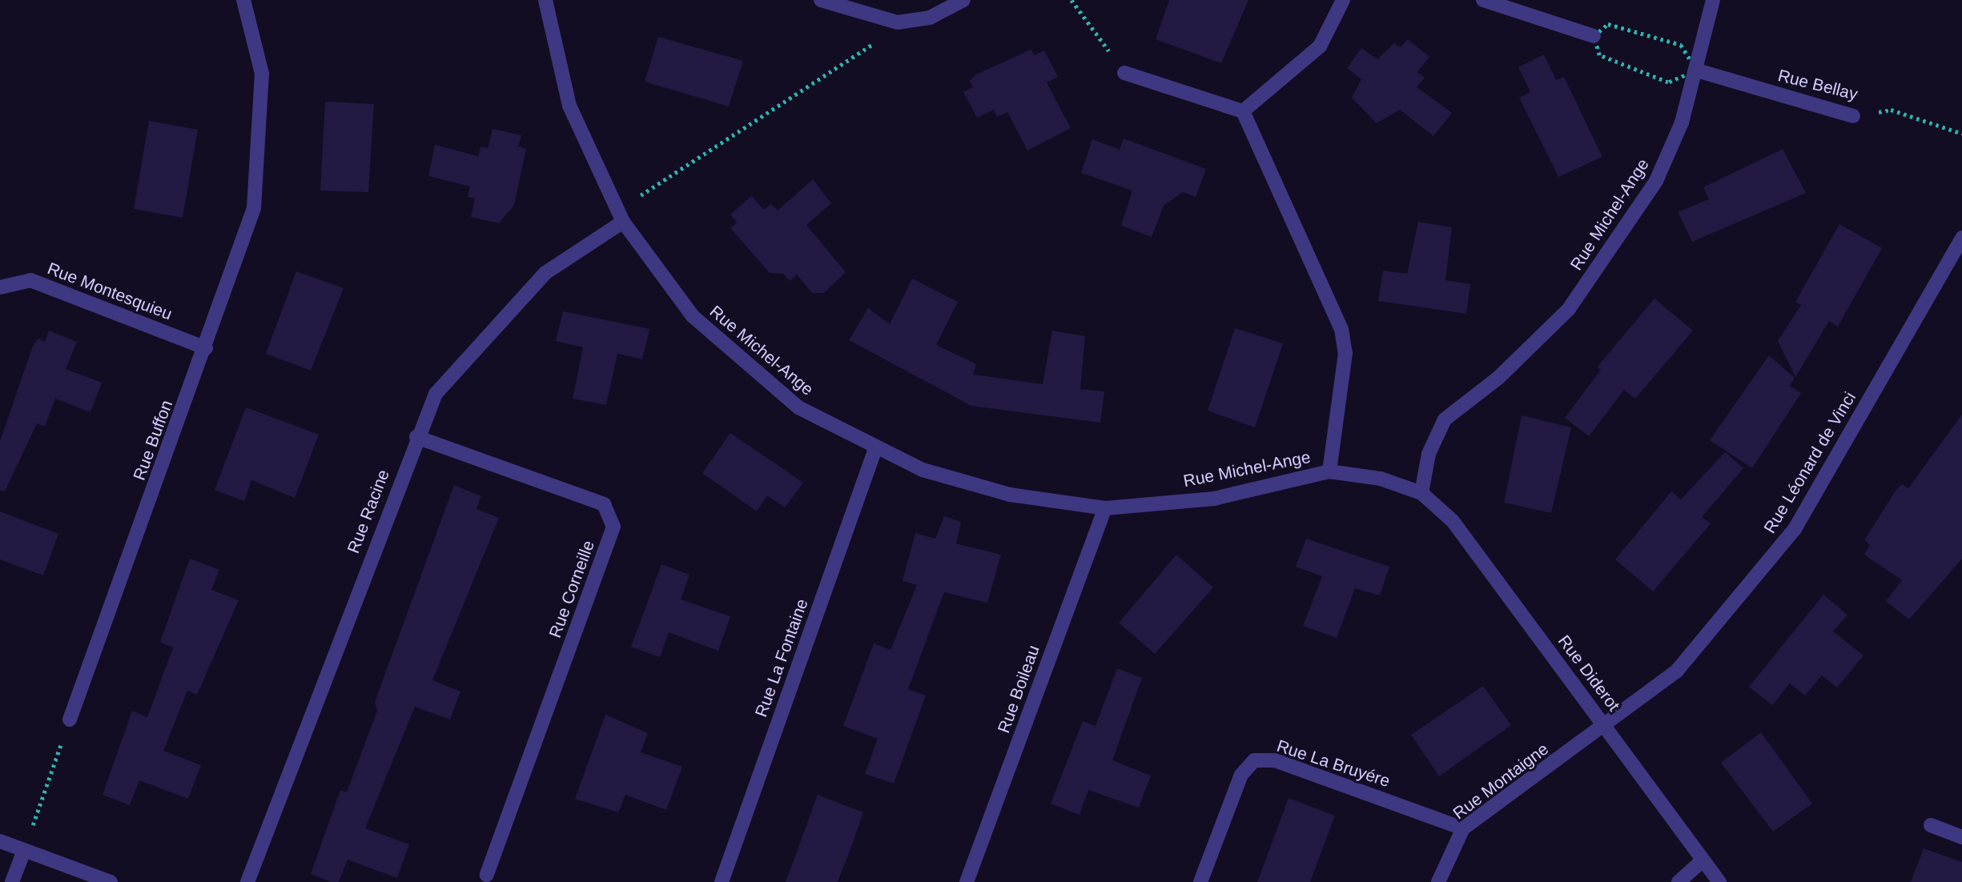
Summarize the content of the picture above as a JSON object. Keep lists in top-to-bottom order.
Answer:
{
  "streets": {
    "street": [
      "Rue Bellay",
      "Rue Michel-Ange",
      "Rue Montesquieu",
      "Rue Buffon",
      "Rue Léonard de Vinci",
      "Rue Racine",
      "Rue Corneille",
      "Rue La Fontaine",
      "Rue Diderot",
      "Rue Boileau",
      "Rue La Bruyére",
      "Rue Montaigne"
    ]
  },
  "crossings": [
    ["Rue Bellay", "Rue Michel-Ange"],
    ["Rue Michel-Ange", "Rue Racine"],
    ["Rue Michel-Ange", "Rue La Fontaine"],
    ["Rue Michel-Ange", "Rue Diderot"],
    ["Rue Michel-Ange", "Rue Boileau"],
    ["Rue Montesquieu", "Rue Buffon"],
    ["Rue Léonard de Vinci", "Rue Diderot"],
    ["Rue Léonard de Vinci", "Rue Montaigne"],
    ["Rue Racine", "Rue Corneille"],
    ["Rue Diderot", "Rue Montaigne"],
    ["Rue La Bruyére", "Rue Montaigne"]
  ]
}
